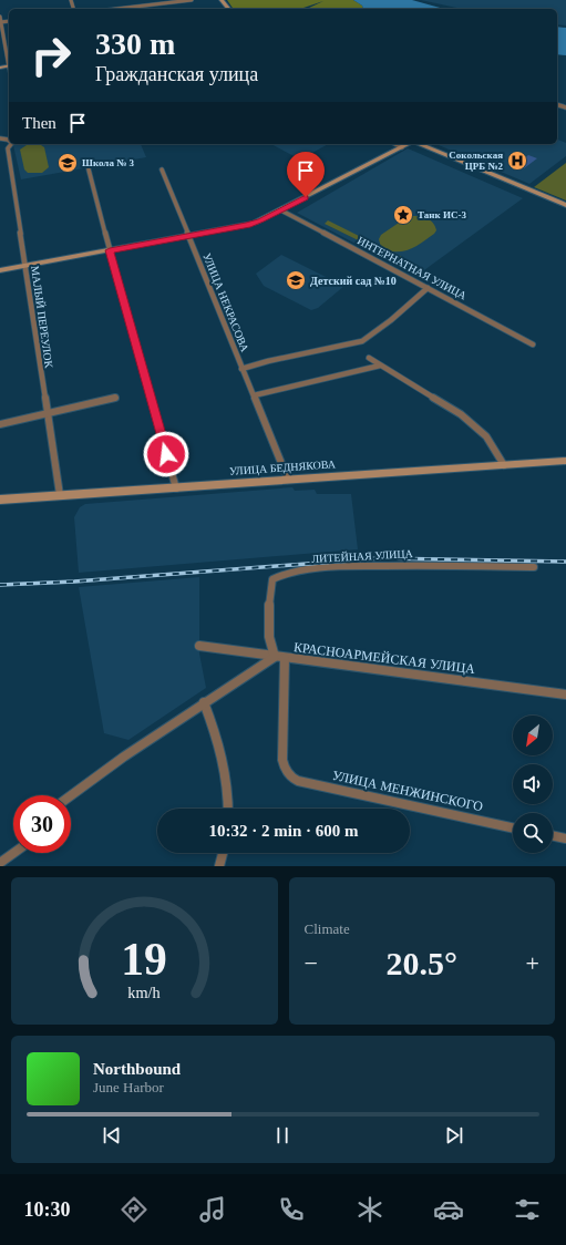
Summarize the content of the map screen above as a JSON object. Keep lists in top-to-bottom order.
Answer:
{
  "streets": {
    "street": [
      "ИНТЕРНАТНАЯ УЛИЦА",
      "УЛИЦА НЕКРАСОВА",
      "МАЛЫЙ ПЕРЕУЛОК",
      "УЛИЦА БЕДНЯКОВА",
      "ЛИТЕЙНАЯ УЛИЦА",
      "КРАСНОАРМЕЙСКАЯ УЛИЦА",
      "УЛИЦА МЕНЖИНСКОГО"
    ]
  },
  "crossings": [
    ["ИНТЕРНАТНАЯ УЛИЦА", "УЛИЦА НЕКРАСОВА"],
    ["УЛИЦА НЕКРАСОВА", "УЛИЦА БЕДНЯКОВА"],
    ["МАЛЫЙ ПЕРЕУЛОК", "УЛИЦА БЕДНЯКОВА"],
    ["ЛИТЕЙНАЯ УЛИЦА", "КРАСНОАРМЕЙСКАЯ УЛИЦА"],
    ["КРАСНОАРМЕЙСКАЯ УЛИЦА", "УЛИЦА МЕНЖИНСКОГО"]
  ],
  "places": {
    "hospital": ["Сокольская ЦРБ №2"],
    "school or university": ["Школа № 3", "Детский сад №10"],
    "place": ["Танк ИС-3"]
  },
  "north": "bottom left",
  "page": {
    "turn": ["330 m", "Гражданская улица"],
    "then": "Then",
    "limit": "30",
    "trip": "10:32 · 2 min · 600 m",
    "tile": "Climate",
    "heat": ["−", "20.5°", "+"],
    "song": ["Northbound", "June Harbor"],
    "tabs": "10:30",
    "gauge": ["19", "km/h"]
  }
}
